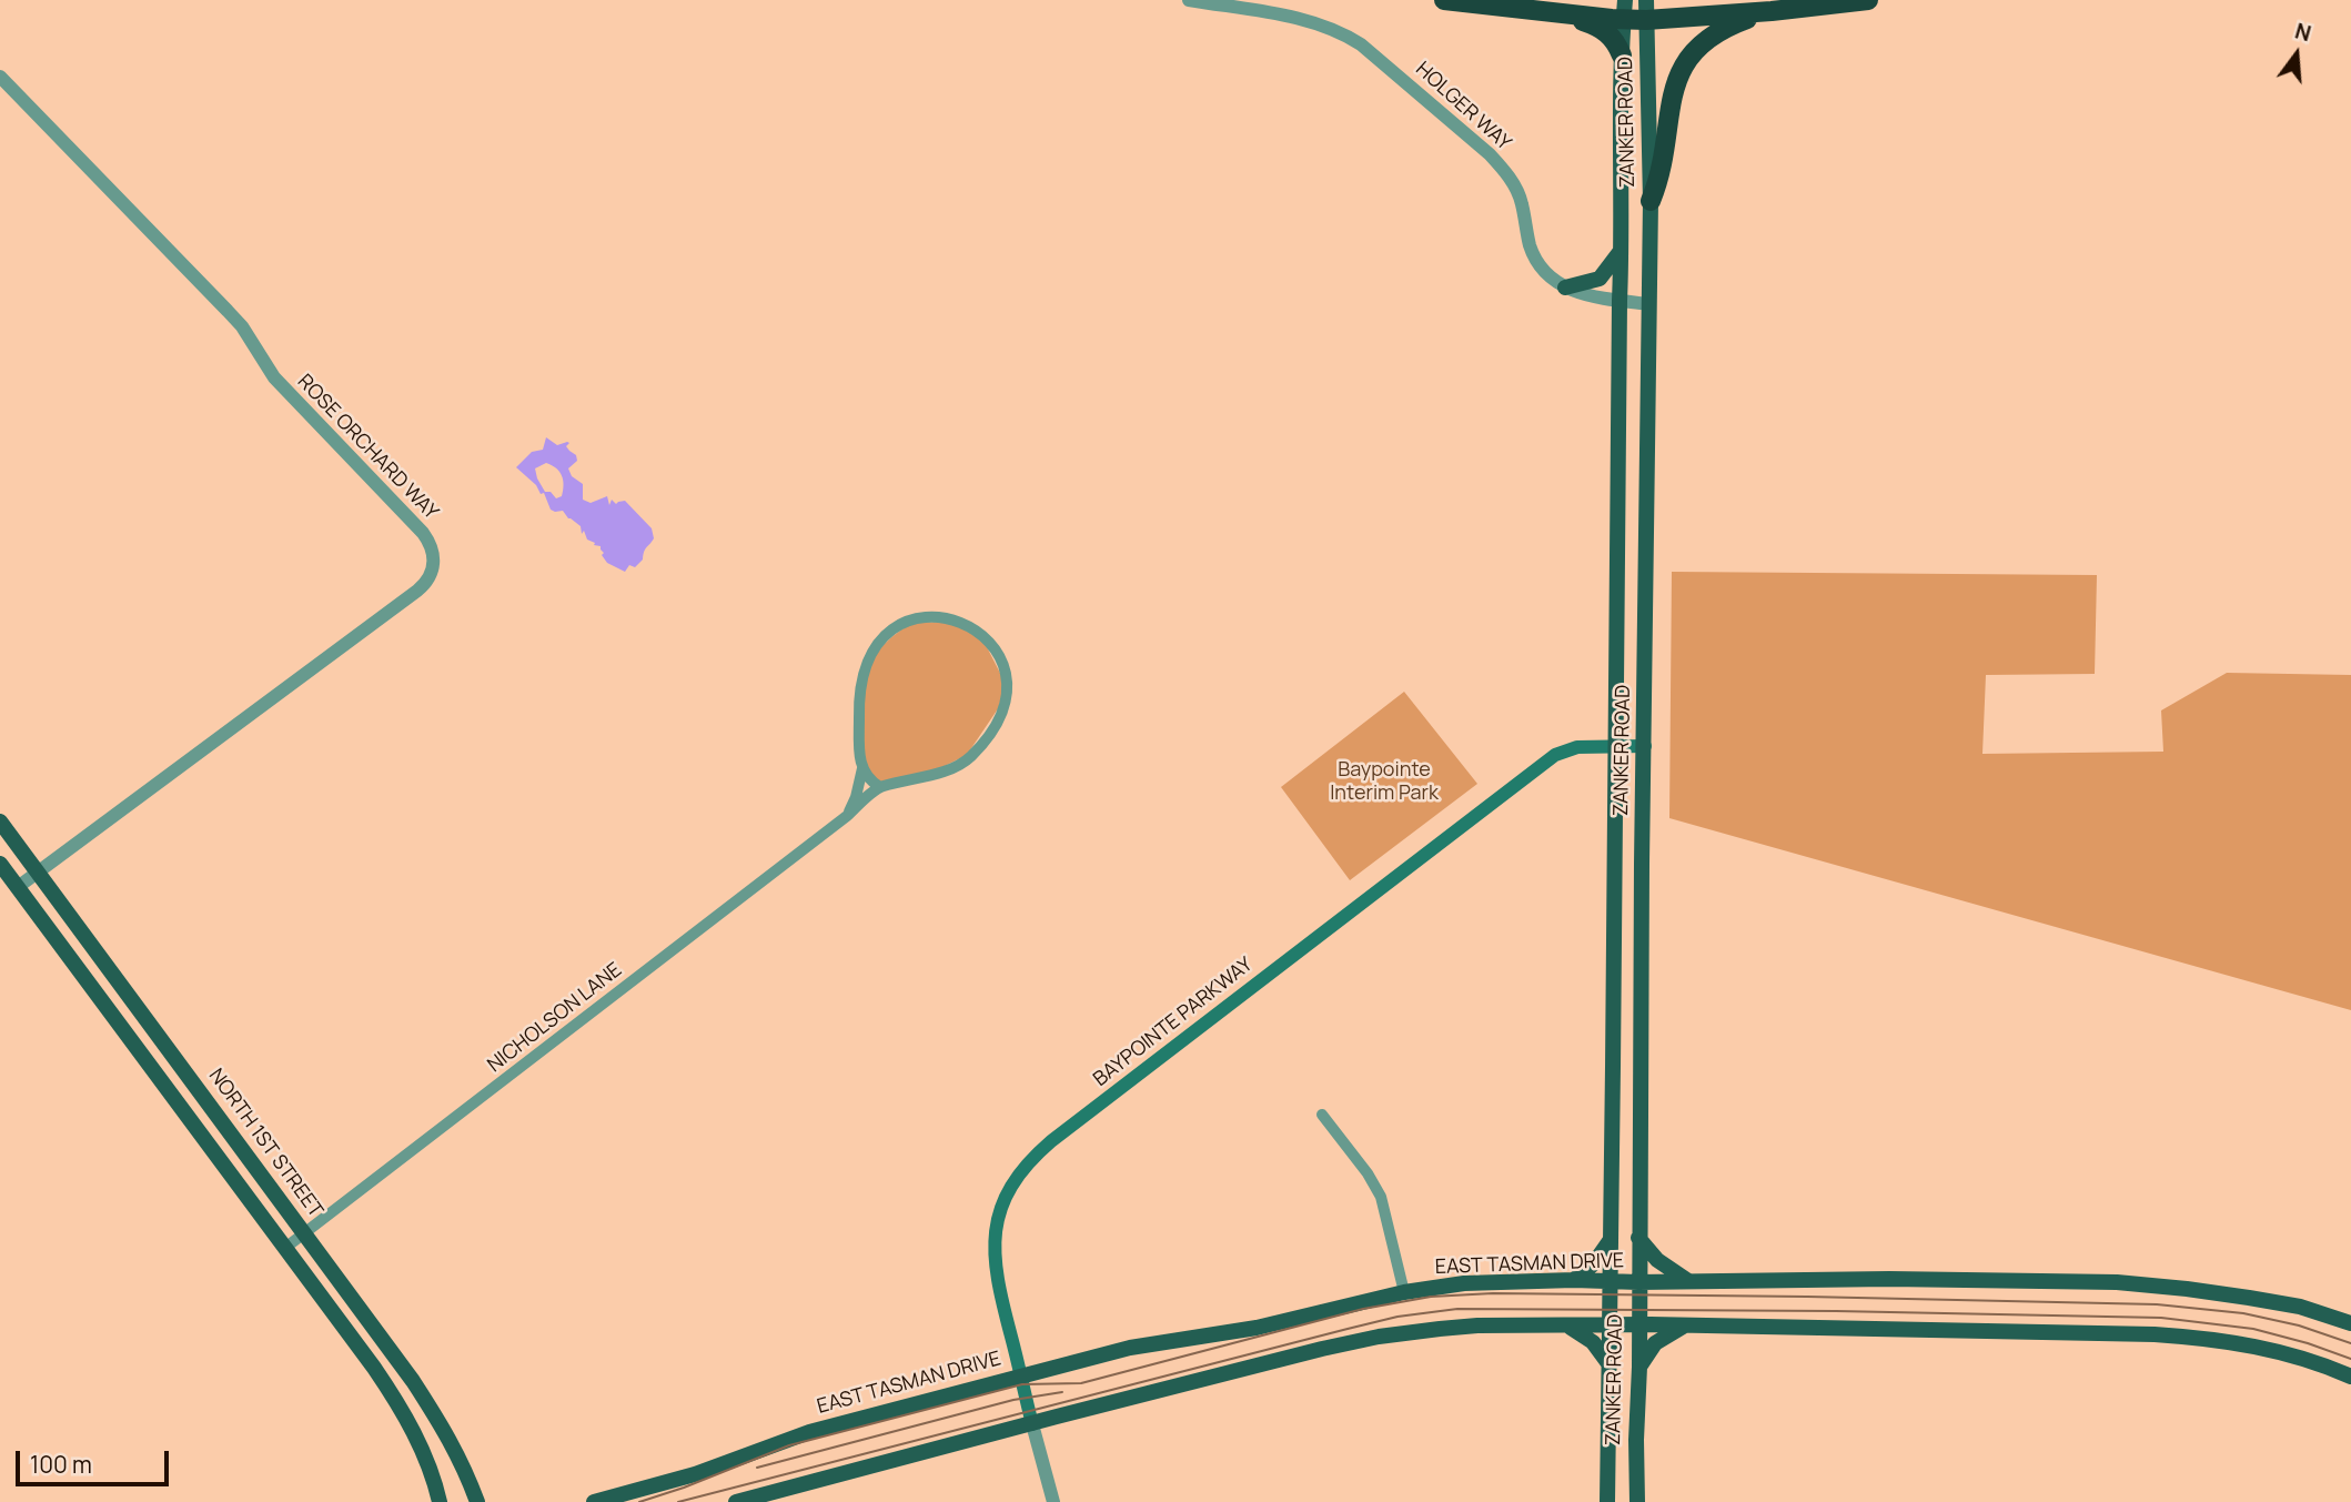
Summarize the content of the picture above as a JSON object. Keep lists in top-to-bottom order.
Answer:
{
  "streets": {
    "main road": [
      "ZANKER ROAD",
      "BAYPOINTE PARKWAY",
      "NORTH 1ST STREET",
      "EAST TASMAN DRIVE"
    ],
    "street": ["HOLGER WAY", "ROSE ORCHARD WAY", "NICHOLSON LANE"]
  },
  "crossings": [
    ["HOLGER WAY", "ZANKER ROAD"],
    ["ZANKER ROAD", "BAYPOINTE PARKWAY"],
    ["ZANKER ROAD", "EAST TASMAN DRIVE"],
    ["ROSE ORCHARD WAY", "NORTH 1ST STREET"],
    ["NICHOLSON LANE", "NORTH 1ST STREET"],
    ["BAYPOINTE PARKWAY", "EAST TASMAN DRIVE"]
  ],
  "parks": ["Baypointe Interim Park"],
  "scale_bar": "100 m",
  "north": "top"
}
